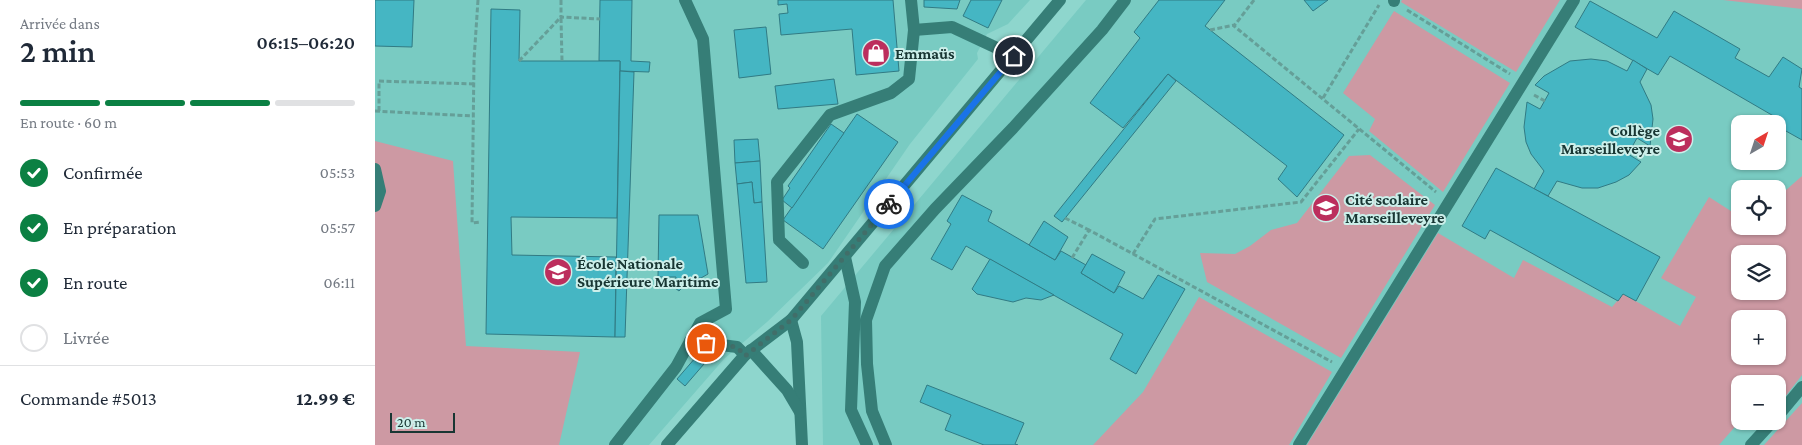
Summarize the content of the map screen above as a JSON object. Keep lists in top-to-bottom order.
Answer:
{
  "places": {
    "shop": ["Emmaüs"],
    "school or university": ["Collège Marseilleveyre", "Cité scolaire Marseilleveyre", "École Nationale Supérieure Maritime"]
  },
  "scale_bar": "20 m",
  "north": "top right",
  "page": {
    "heading": ["2 min", "Arrivée dans", "06:15–06:20"],
    "panel": ["Commande #5013", "12.99 €"],
    "bar": "En route · 60 m",
    "map_buttons": ["+", "−"],
    "list": [
      ["Confirmée", "05:53"],
      ["En préparation", "05:57"],
      ["En route", "06:11"],
      "Livrée"
    ],
    "scale": "20 m"
  }
}
